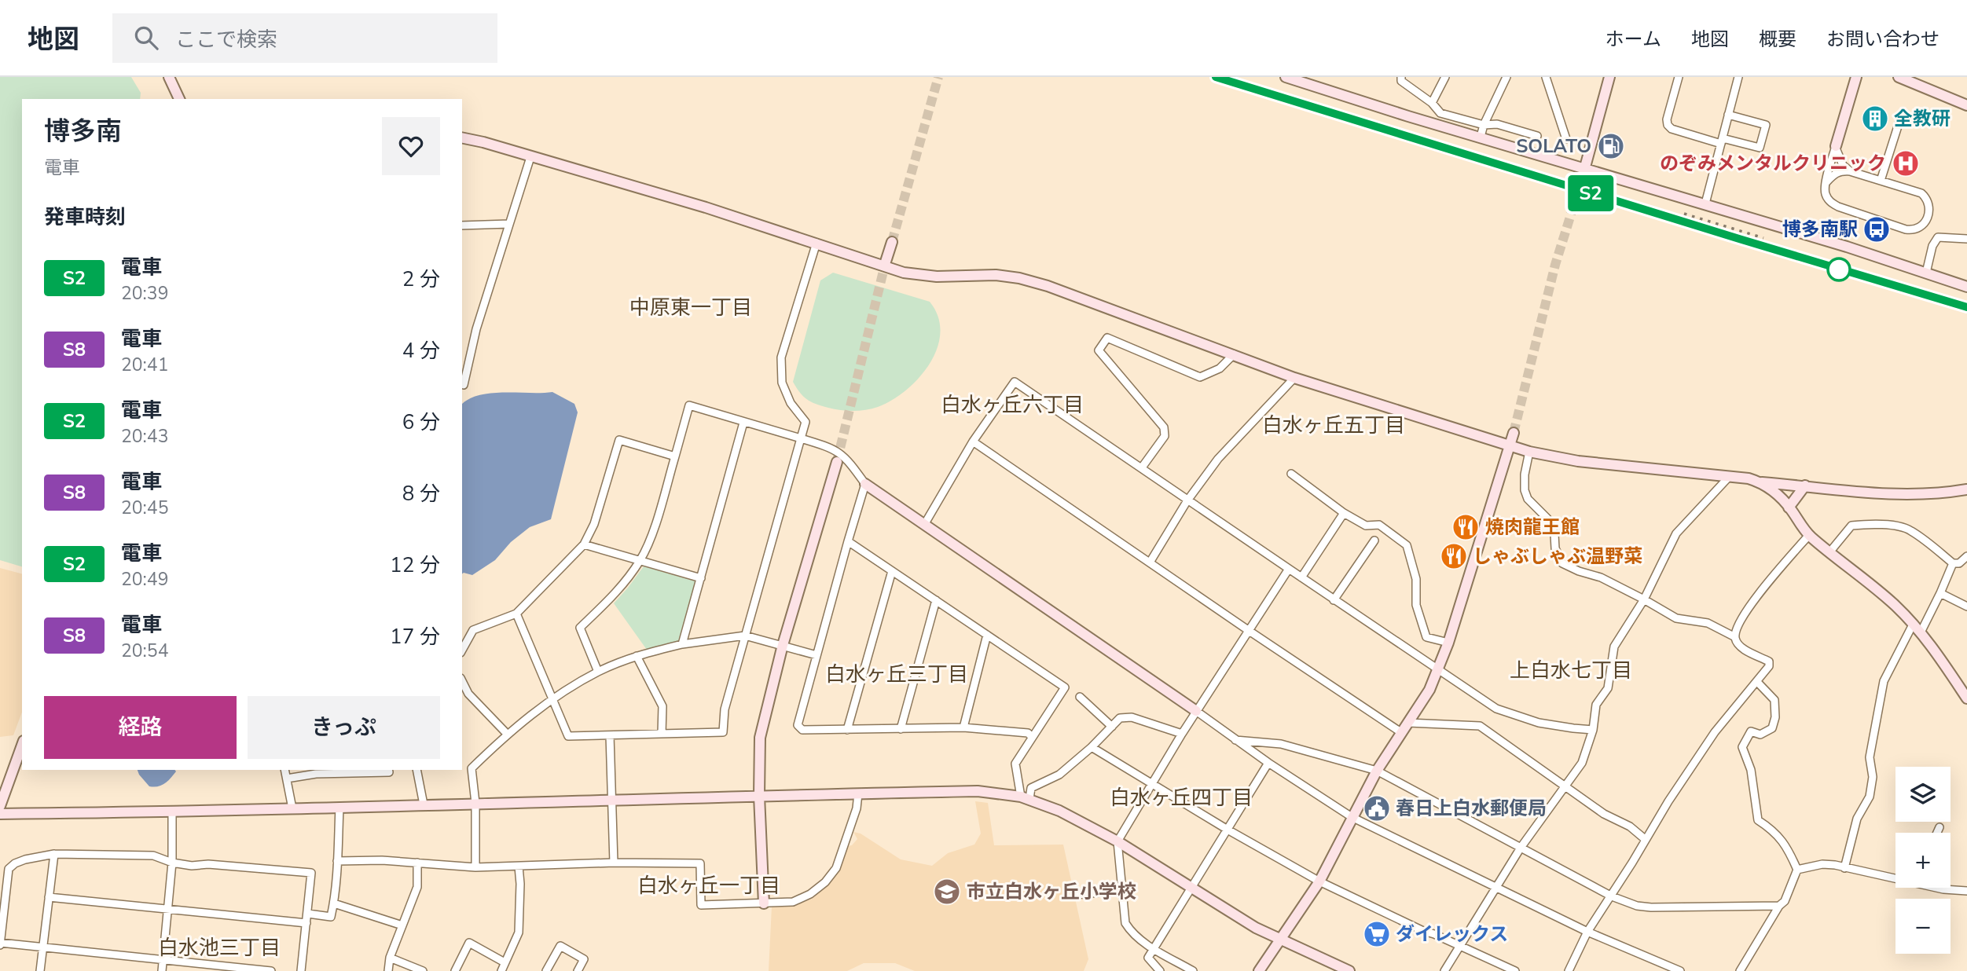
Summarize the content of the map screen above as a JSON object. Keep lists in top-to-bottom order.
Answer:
{
  "districts": [
    "中原東一丁目",
    "白水ヶ丘六丁目",
    "白水ヶ丘五丁目",
    "上白水七丁目",
    "白水ヶ丘三丁目",
    "白水ヶ丘四丁目",
    "白水ヶ丘一丁目",
    "白水池三丁目"
  ],
  "places": {
    "building": ["全教研"],
    "fuel station": ["SOLATO"],
    "hospital": ["のぞみメンタルクリニック"],
    "bus stop": ["博多南駅"],
    "restaurant": ["焼肉龍王館", "しゃぶしゃぶ温野菜"],
    "public building": ["春日上白水郵便局"],
    "school or university": ["市立白水ヶ丘小学校"],
    "supermarket": ["ダイレックス"]
  },
  "page": {
    "header": "地図",
    "search": "ここで検索",
    "nav": [
      "ホーム",
      "地図",
      "概要",
      "お問い合わせ"
    ],
    "on_map": "S2",
    "heading": [
      ["博多南", "電車"],
      "発車時刻"
    ],
    "list": [
      {
        "mark": "S2",
        "name": "電車",
        "note": "20:39",
        "value": "2 分"
      },
      {
        "mark": "S8",
        "name": "電車",
        "note": "20:41",
        "value": "4 分"
      },
      {
        "mark": "S2",
        "name": "電車",
        "note": "20:43",
        "value": "6 分"
      },
      {
        "mark": "S8",
        "name": "電車",
        "note": "20:45",
        "value": "8 分"
      },
      {
        "mark": "S2",
        "name": "電車",
        "note": "20:49",
        "value": "12 分"
      },
      {
        "mark": "S8",
        "name": "電車",
        "note": "20:54",
        "value": "17 分"
      }
    ],
    "buttons": ["経路", "きっぷ"],
    "map_buttons": ["+", "−"]
  }
}
